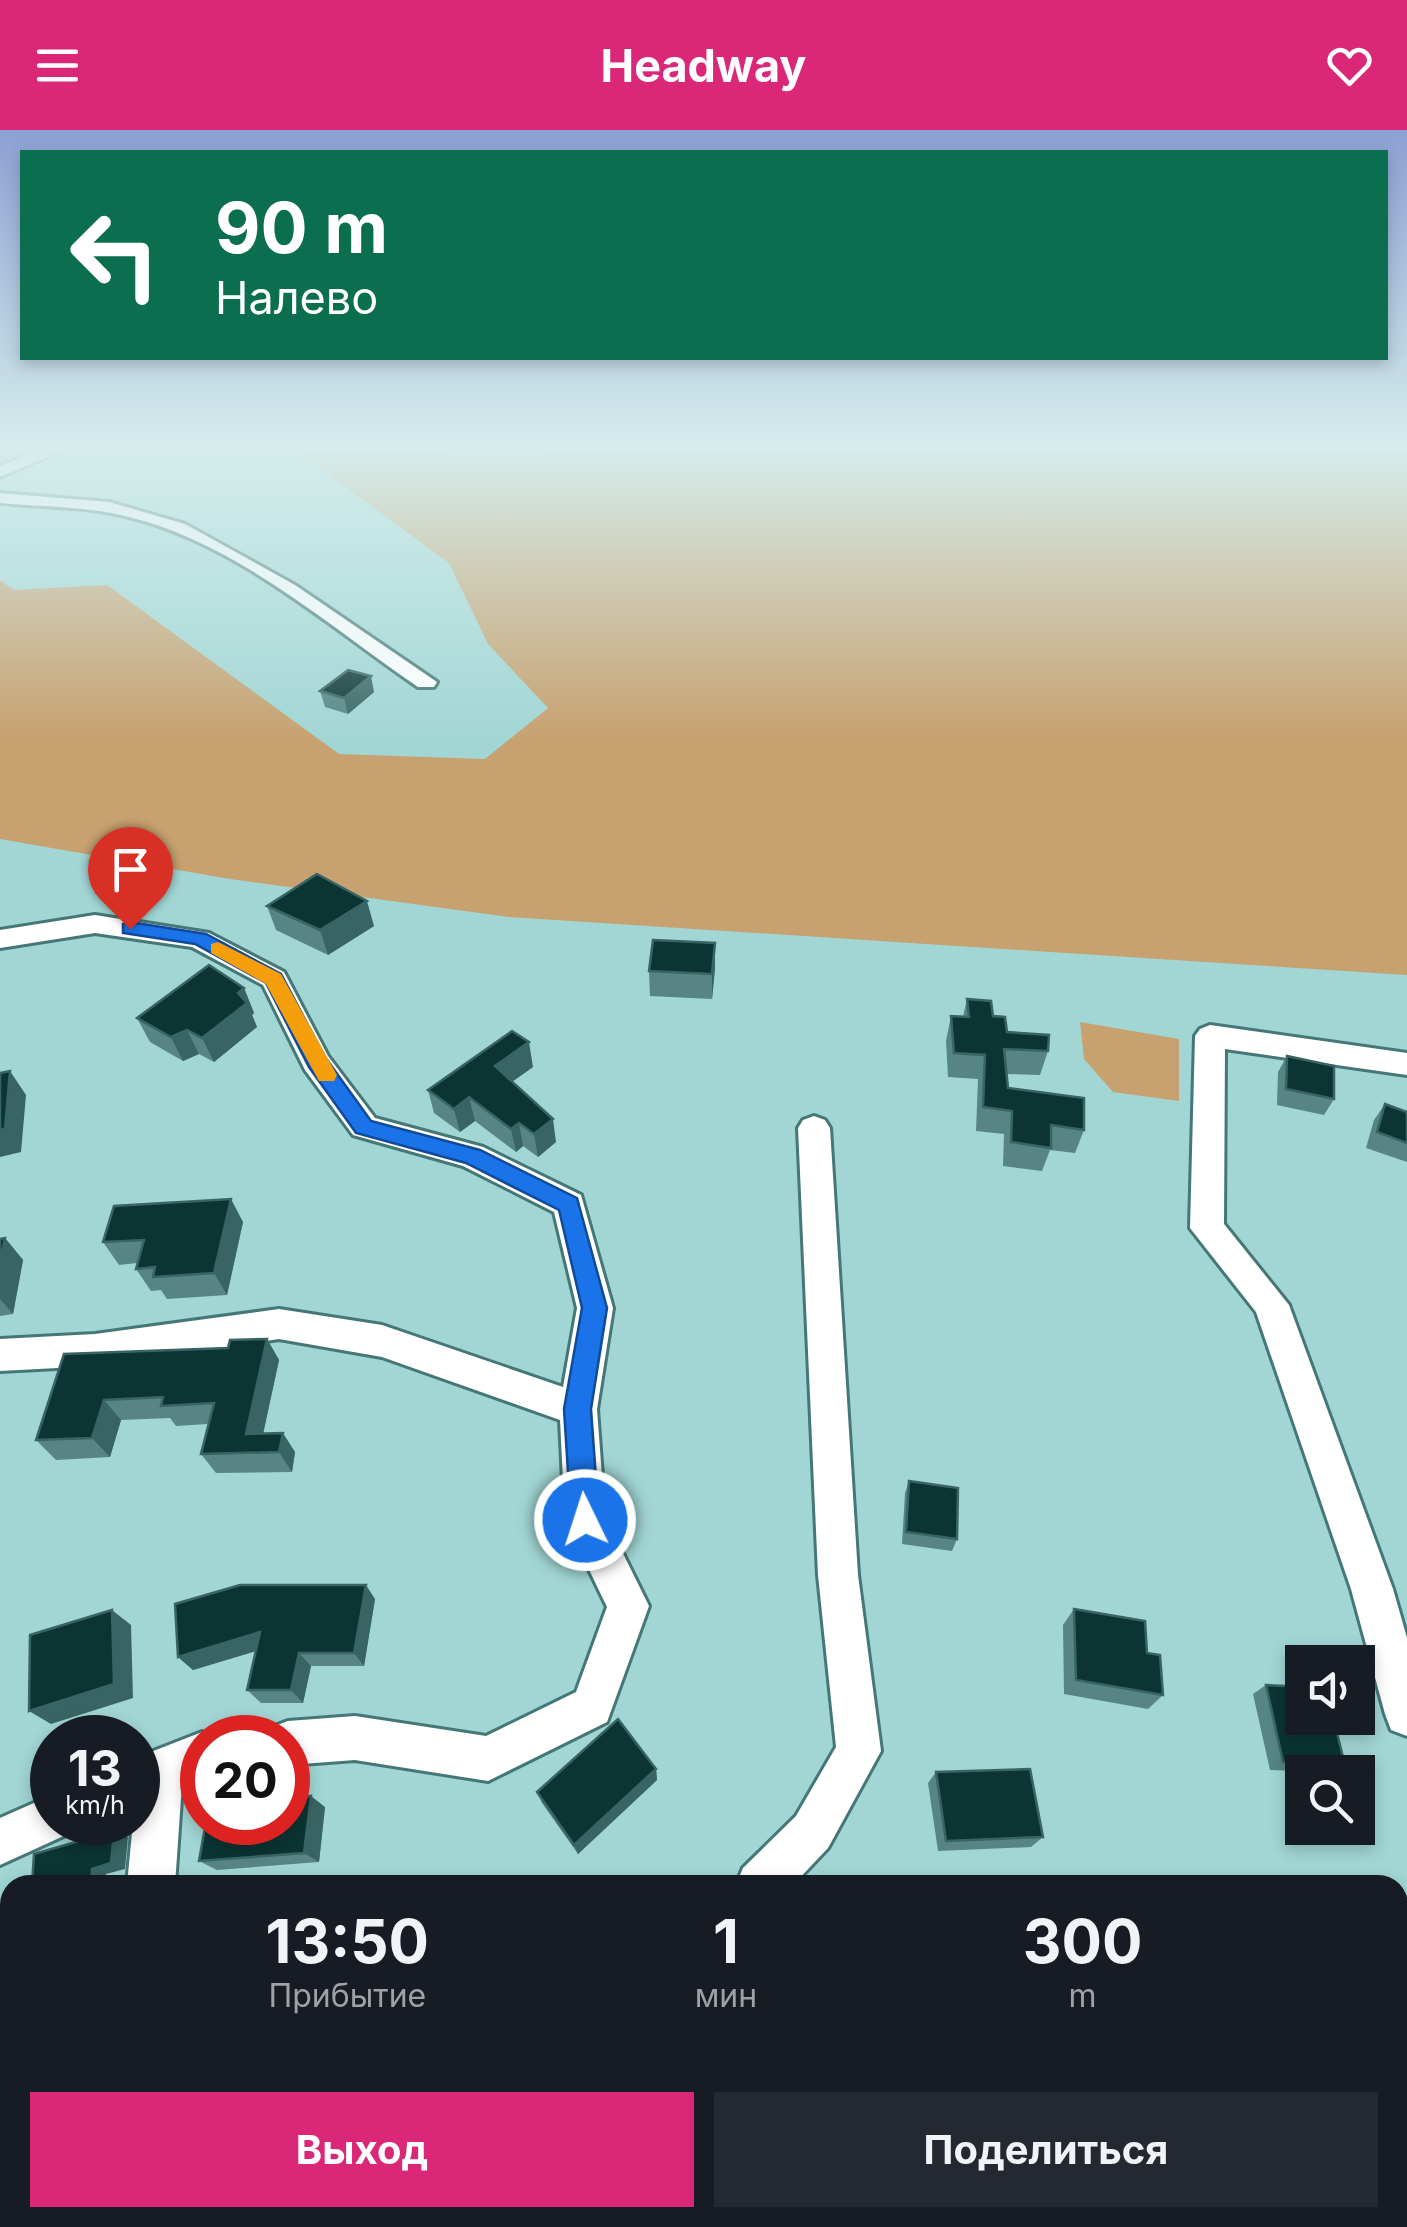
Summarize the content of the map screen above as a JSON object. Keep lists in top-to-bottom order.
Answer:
{
  "page": {
    "header": "Headway",
    "turn": ["90 m", "Налево"],
    "speed": "13 km/h",
    "limit": "20",
    "eta": [
      "13:50",
      "Прибытие",
      "1",
      "мин",
      "300",
      "m"
    ],
    "buttons": ["Выход", "Поделиться"]
  }
}
